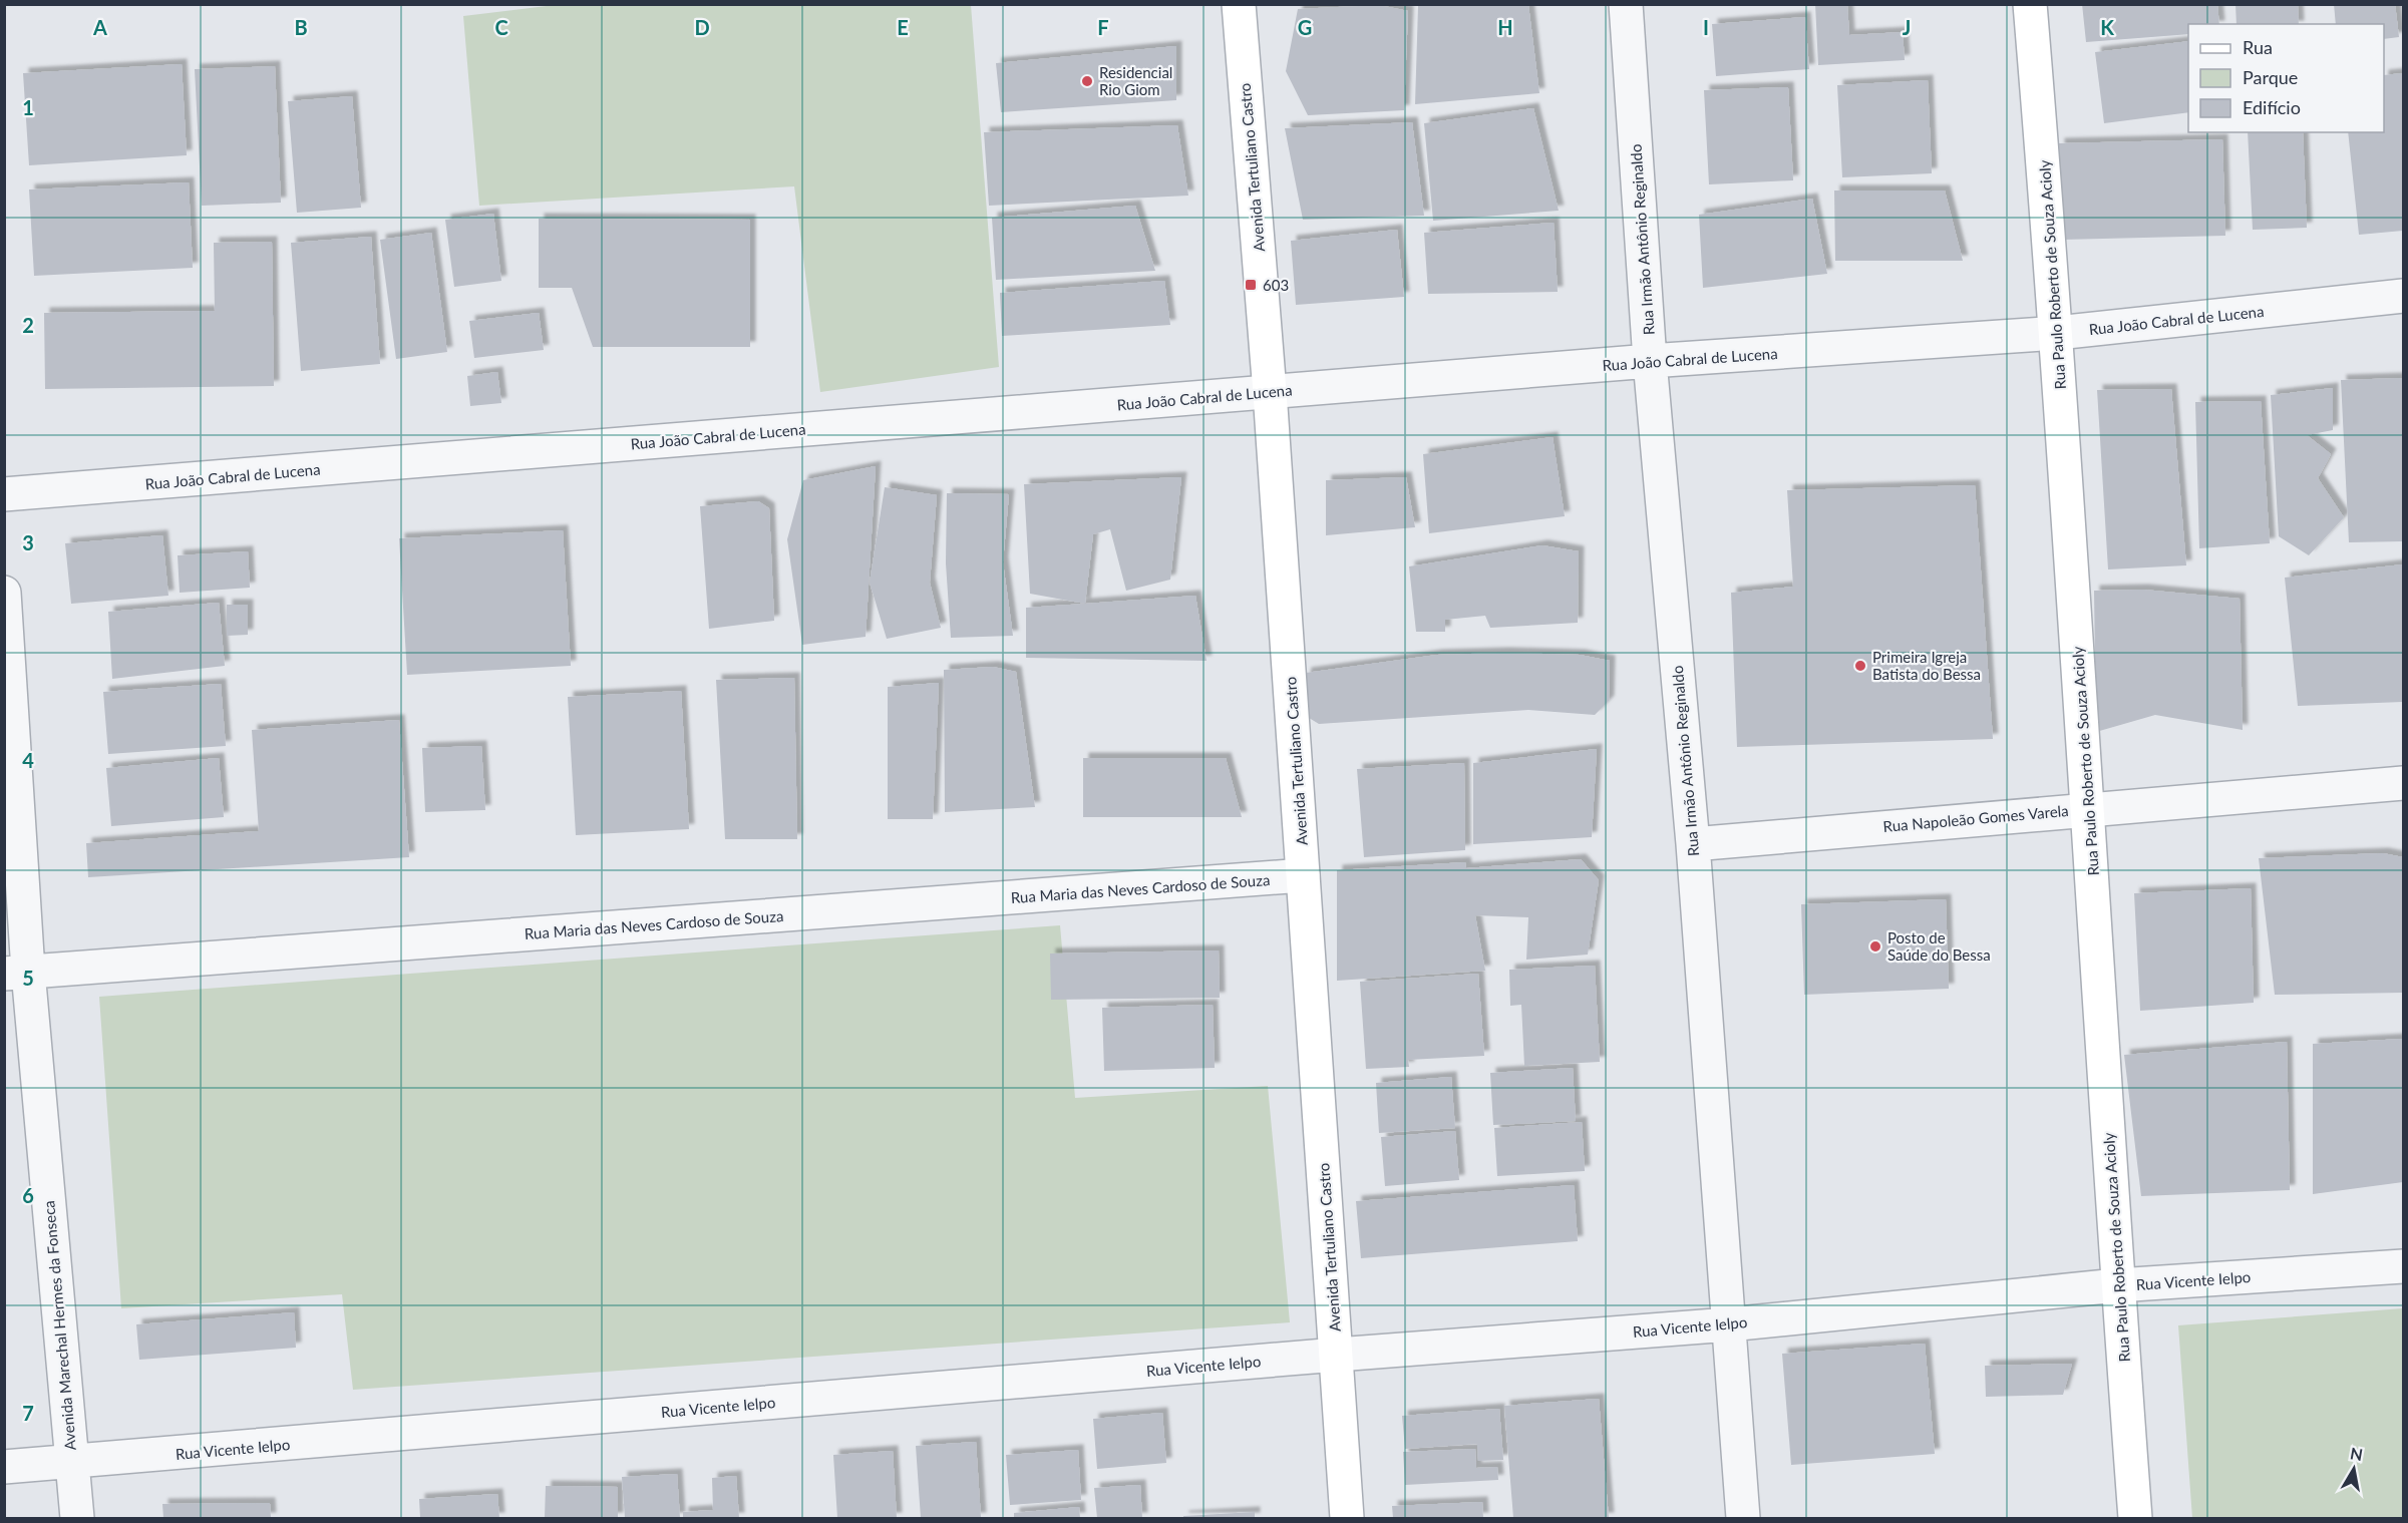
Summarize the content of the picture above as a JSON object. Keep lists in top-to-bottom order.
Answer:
{
  "streets": {
    "street": [
      "Avenida Tertuliano Castro",
      "Rua Irmão Antônio Reginaldo",
      "Rua Paulo Roberto de Souza Acioly",
      "Rua João Cabral de Lucena",
      "Rua Napoleão Gomes Varela",
      "Rua Maria das Neves Cardoso de Souza",
      "Rua Vicente Ielpo",
      "Avenida Marechal Hermes da Fonseca"
    ]
  },
  "crossings": [
    ["Avenida Tertuliano Castro", "Rua João Cabral de Lucena"],
    ["Avenida Tertuliano Castro", "Rua Maria das Neves Cardoso de Souza"],
    ["Avenida Tertuliano Castro", "Rua Vicente Ielpo"],
    ["Rua Irmão Antônio Reginaldo", "Rua João Cabral de Lucena"],
    ["Rua Irmão Antônio Reginaldo", "Rua Napoleão Gomes Varela"],
    ["Rua Irmão Antônio Reginaldo", "Rua Vicente Ielpo"],
    ["Rua Paulo Roberto de Souza Acioly", "Rua João Cabral de Lucena"],
    ["Rua Paulo Roberto de Souza Acioly", "Rua Napoleão Gomes Varela"],
    ["Rua Paulo Roberto de Souza Acioly", "Rua Vicente Ielpo"],
    ["Rua Maria das Neves Cardoso de Souza", "Avenida Marechal Hermes da Fonseca"],
    ["Rua Vicente Ielpo", "Avenida Marechal Hermes da Fonseca"]
  ],
  "places": {
    "other": ["Residencial Rio Giom", "Primeira Igreja Batista do Bessa", "Posto de Saúde do Bessa"],
    "transit": ["603"]
  },
  "legend": ["Rua", "Parque", "Edifício"],
  "north": "top",
  "grid": {
    "columns": [
      "A",
      "B",
      "C",
      "D",
      "E",
      "F",
      "G",
      "H",
      "I",
      "J",
      "K"
    ],
    "rows": [
      "1",
      "2",
      "3",
      "4",
      "5",
      "6",
      "7"
    ]
  }
}
